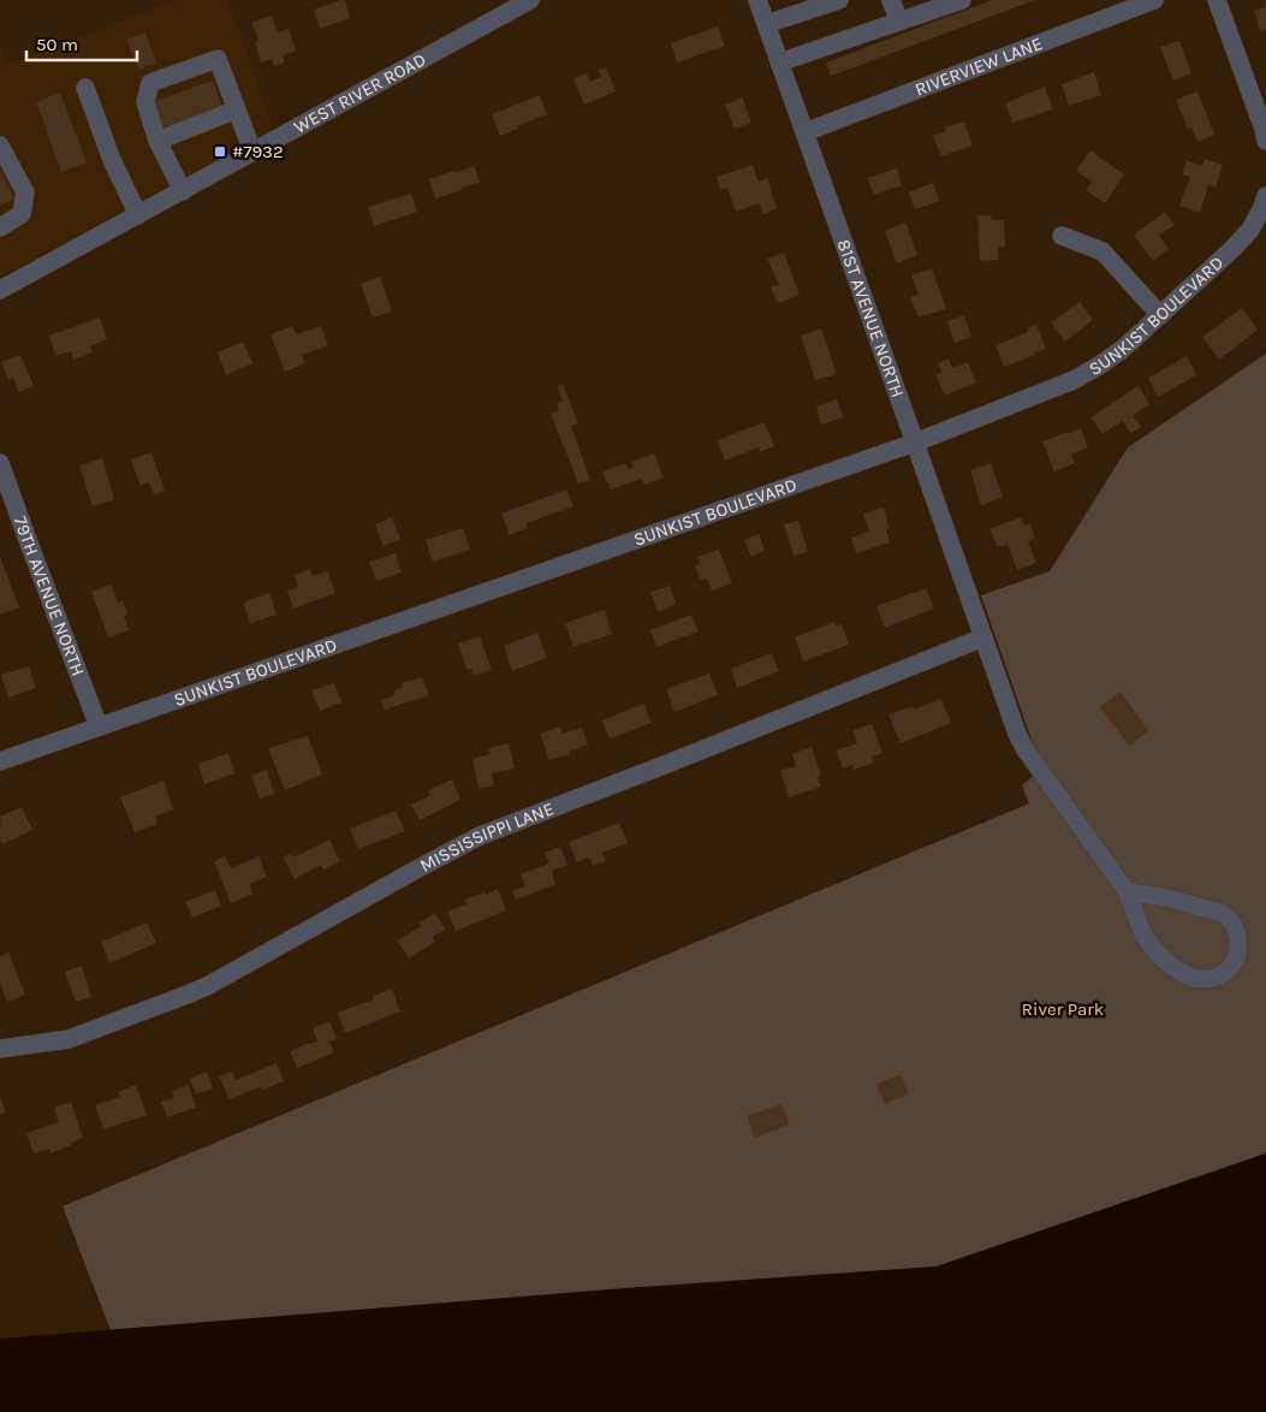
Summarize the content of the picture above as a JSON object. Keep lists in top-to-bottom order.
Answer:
{
  "streets": {
    "street": [
      "RIVERVIEW LANE",
      "WEST RIVER ROAD",
      "SUNKIST BOULEVARD",
      "81ST AVENUE NORTH",
      "79TH AVENUE NORTH",
      "MISSISSIPPI LANE"
    ]
  },
  "crossings": [
    ["RIVERVIEW LANE", "81ST AVENUE NORTH"],
    ["SUNKIST BOULEVARD", "81ST AVENUE NORTH"],
    ["SUNKIST BOULEVARD", "79TH AVENUE NORTH"],
    ["81ST AVENUE NORTH", "MISSISSIPPI LANE"]
  ],
  "parks": ["River Park"],
  "places": {
    "transit": ["#7932"]
  },
  "scale_bar": "50 m"
}
